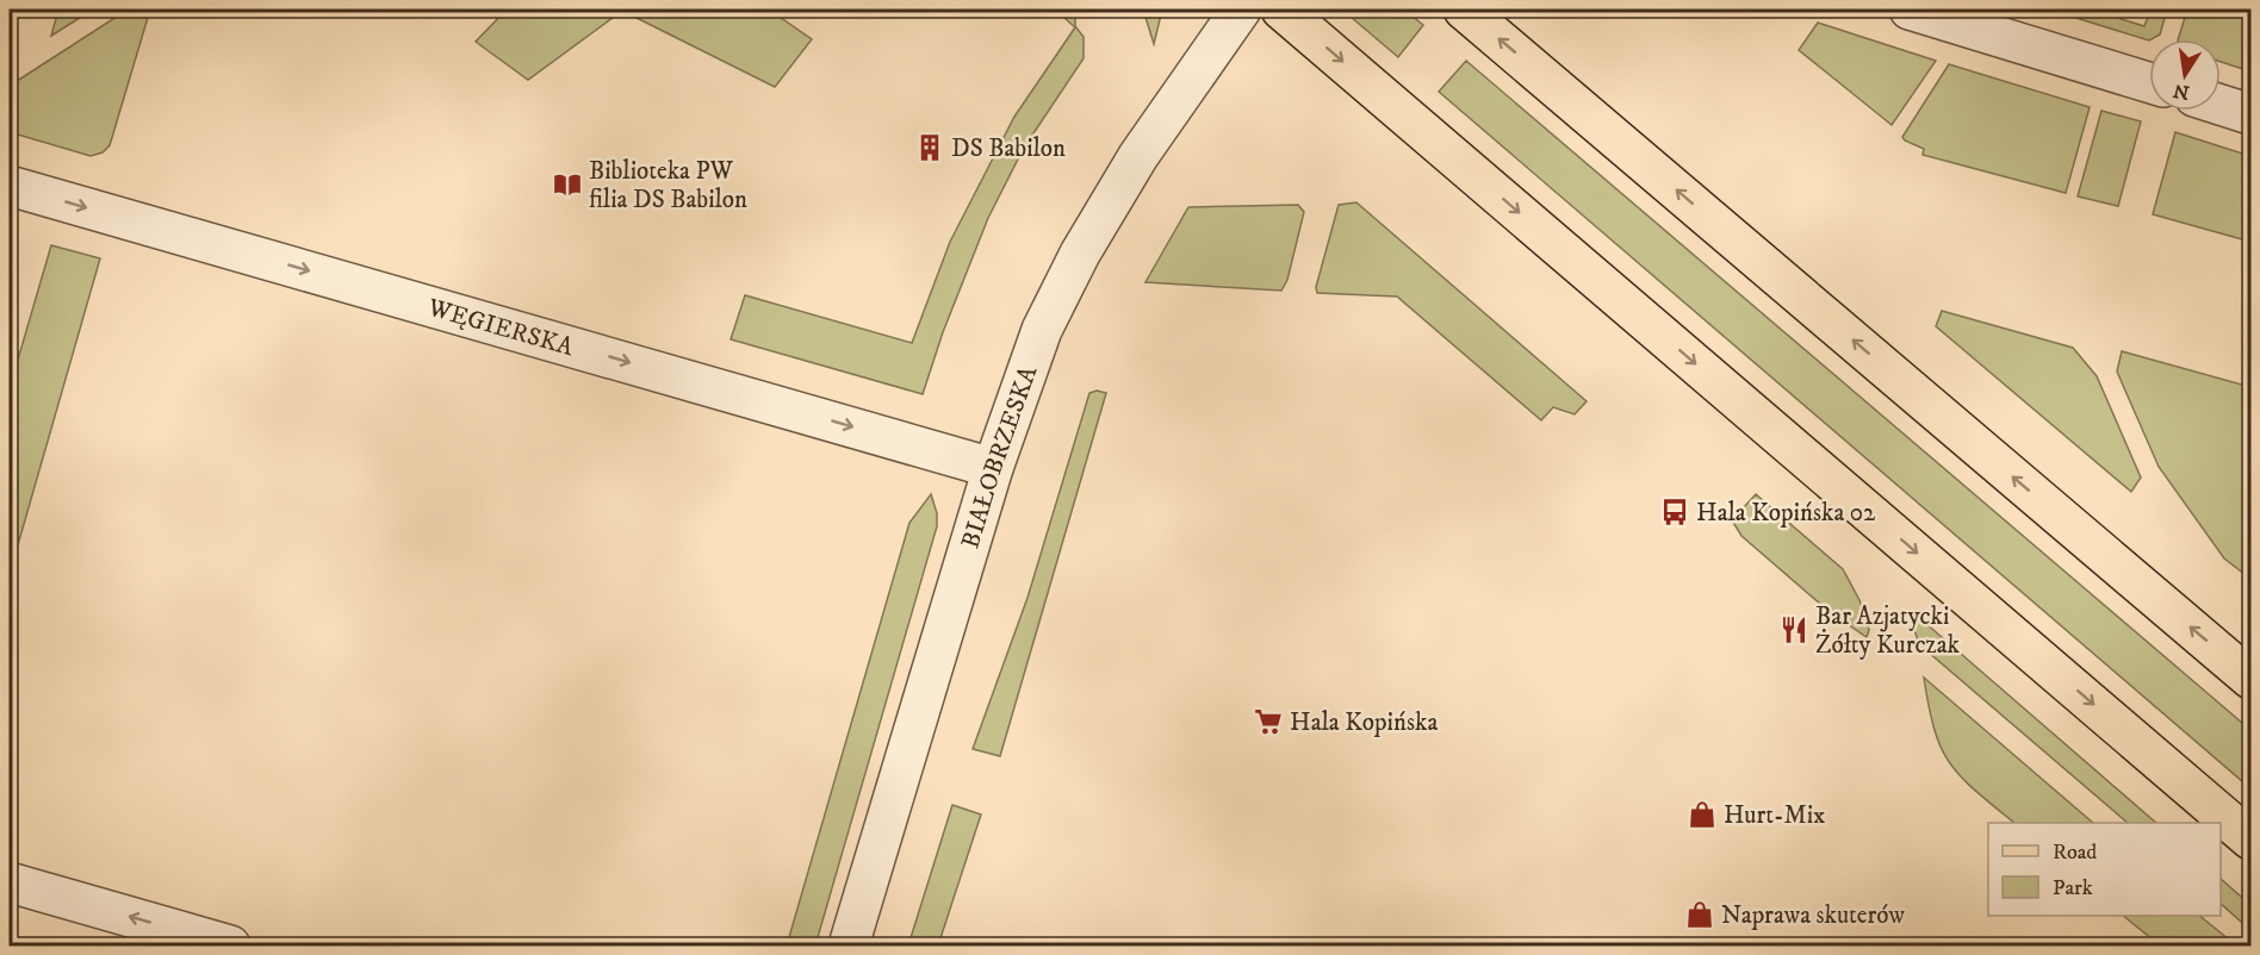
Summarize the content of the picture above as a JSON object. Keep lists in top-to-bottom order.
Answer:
{
  "streets": {
    "street": ["WĘGIERSKA", "BIAŁOBRZESKA"]
  },
  "crossings": [
    ["WĘGIERSKA", "BIAŁOBRZESKA"]
  ],
  "one_way": ["WĘGIERSKA"],
  "places": {
    "building": ["DS Babilon"],
    "library": ["Biblioteka PW filia DS Babilon"],
    "bus stop": ["Hala Kopińska 02"],
    "restaurant": ["Bar Azjatycki Żółty Kurczak"],
    "supermarket": ["Hala Kopińska"],
    "shop": ["Hurt-Mix", "Naprawa skuterów"]
  },
  "legend": ["Road", "Park"],
  "north": "bottom"
}
